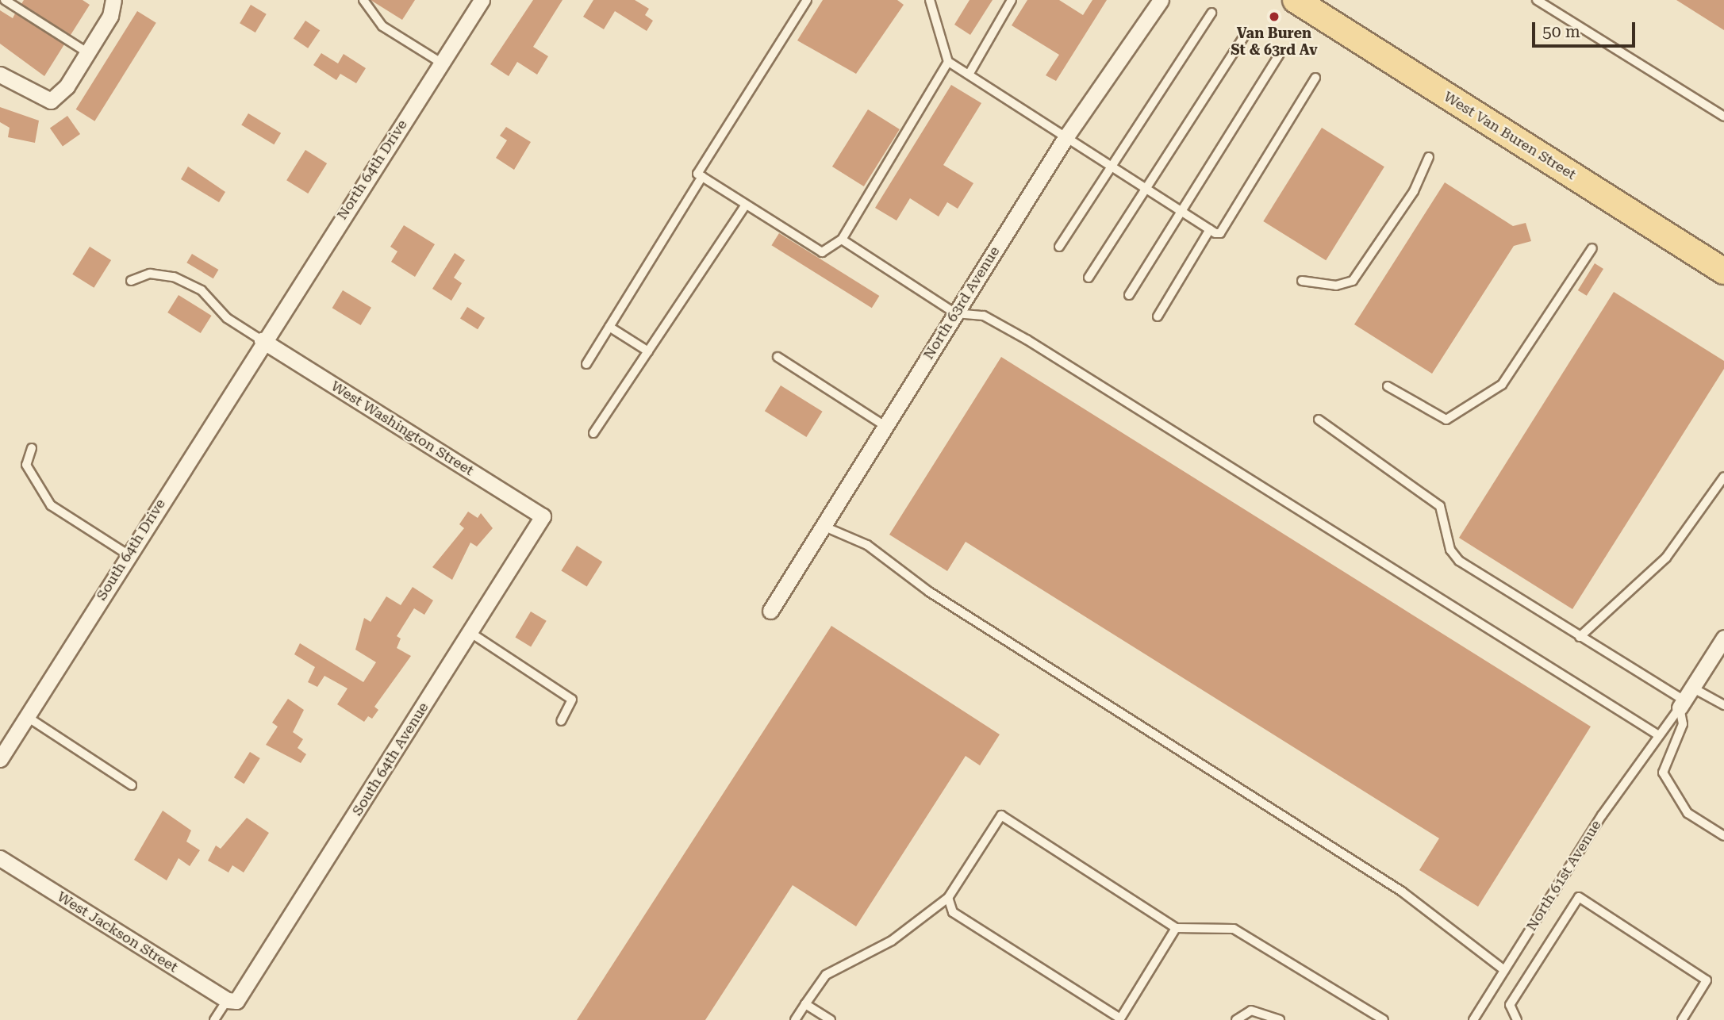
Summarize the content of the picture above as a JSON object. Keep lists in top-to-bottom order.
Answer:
{
  "streets": {
    "main road": ["West Van Buren Street"],
    "street": [
      "North 64th Drive",
      "North 63rd Avenue",
      "West Washington Street",
      "South 64th Drive",
      "South 64th Avenue",
      "West Jackson Street"
    ],
    "lane": ["North 61st Avenue"]
  },
  "crossings": [
    ["North 64th Drive", "West Washington Street"],
    ["North 64th Drive", "South 64th Drive"],
    ["West Washington Street", "South 64th Drive"],
    ["West Washington Street", "South 64th Avenue"],
    ["South 64th Avenue", "West Jackson Street"]
  ],
  "places": ["Van Buren St & 63rd Av"],
  "scale_bar": "50 m"
}
